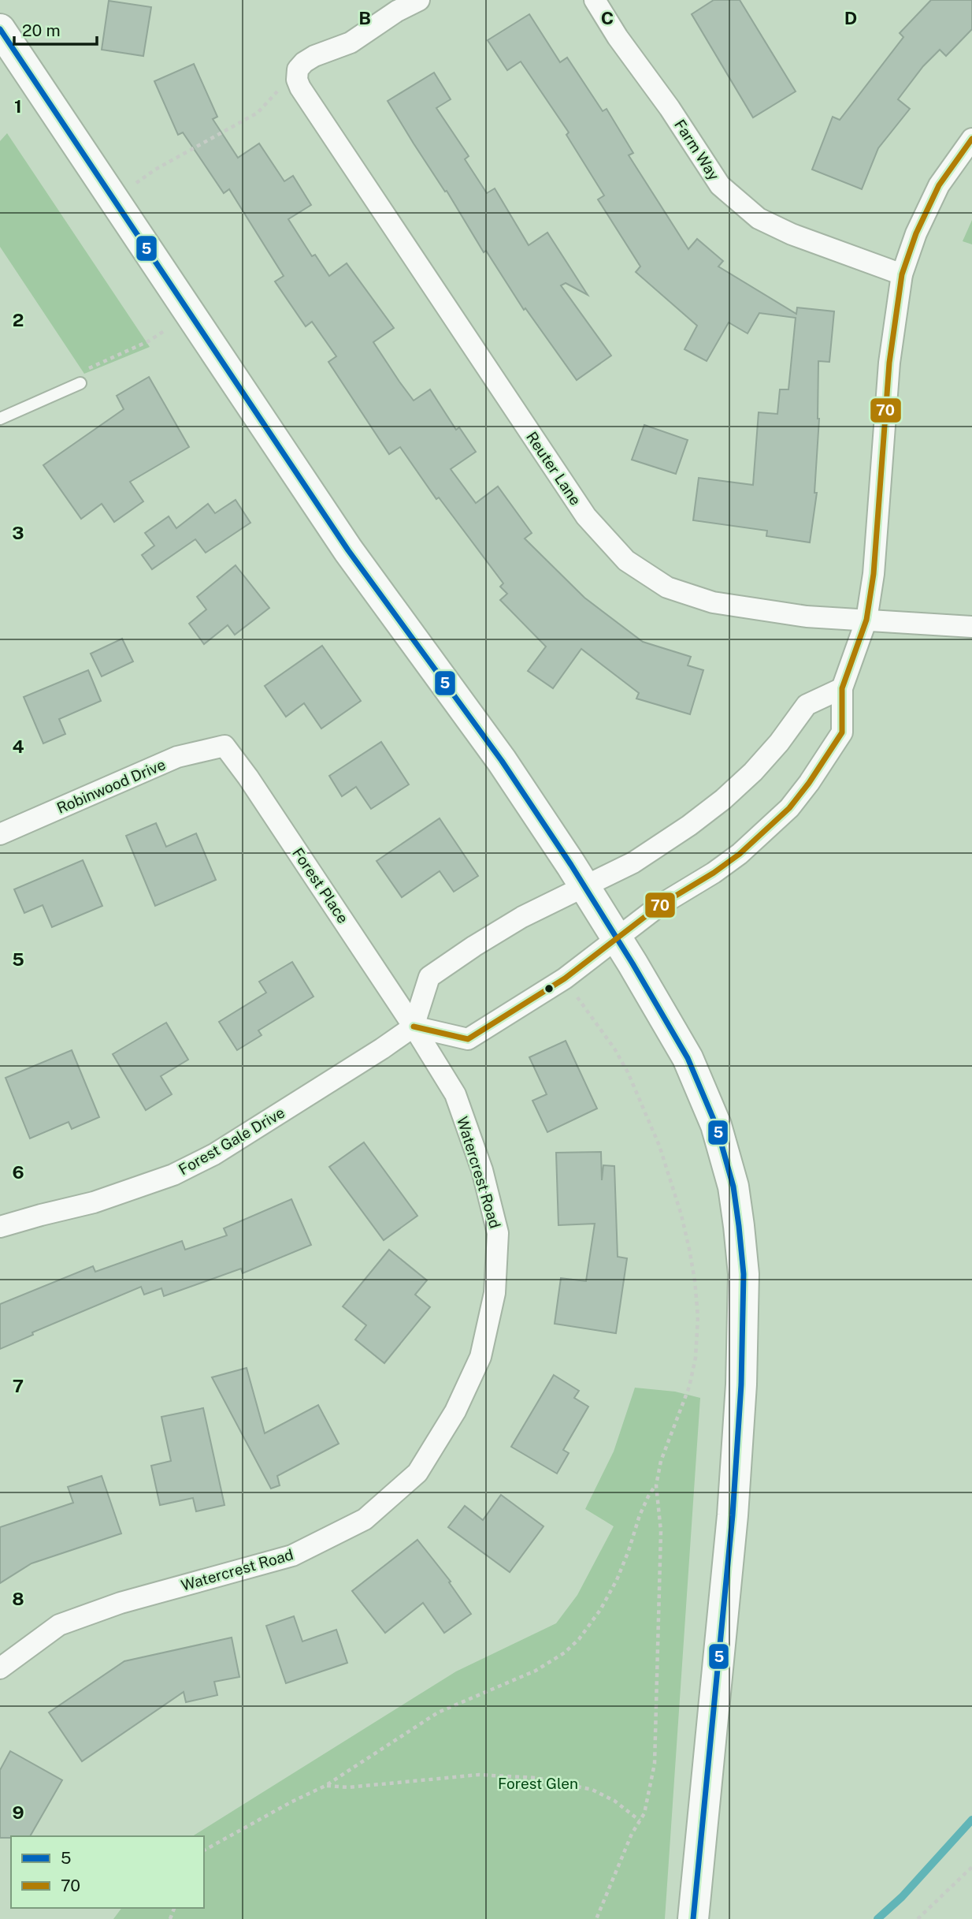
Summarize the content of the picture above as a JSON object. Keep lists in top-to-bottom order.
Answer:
{
  "streets": {
    "street": [
      "Farm Way",
      "Reuter Lane",
      "Robinwood Drive",
      "Forest Place",
      "Forest Gale Drive",
      "Watercrest Road"
    ]
  },
  "crossings": [
    ["Robinwood Drive", "Forest Place"],
    ["Forest Place", "Forest Gale Drive"],
    ["Forest Place", "Watercrest Road"],
    ["Forest Gale Drive", "Watercrest Road"]
  ],
  "parks": ["Forest Glen"],
  "lines": ["transit line 5", "transit line 70"],
  "legend": ["5", "70"],
  "scale_bar": "20 m",
  "grid": {
    "columns": ["B", "C", "D"],
    "rows": [
      "1",
      "2",
      "3",
      "4",
      "5",
      "6",
      "7",
      "8",
      "9"
    ]
  }
}
